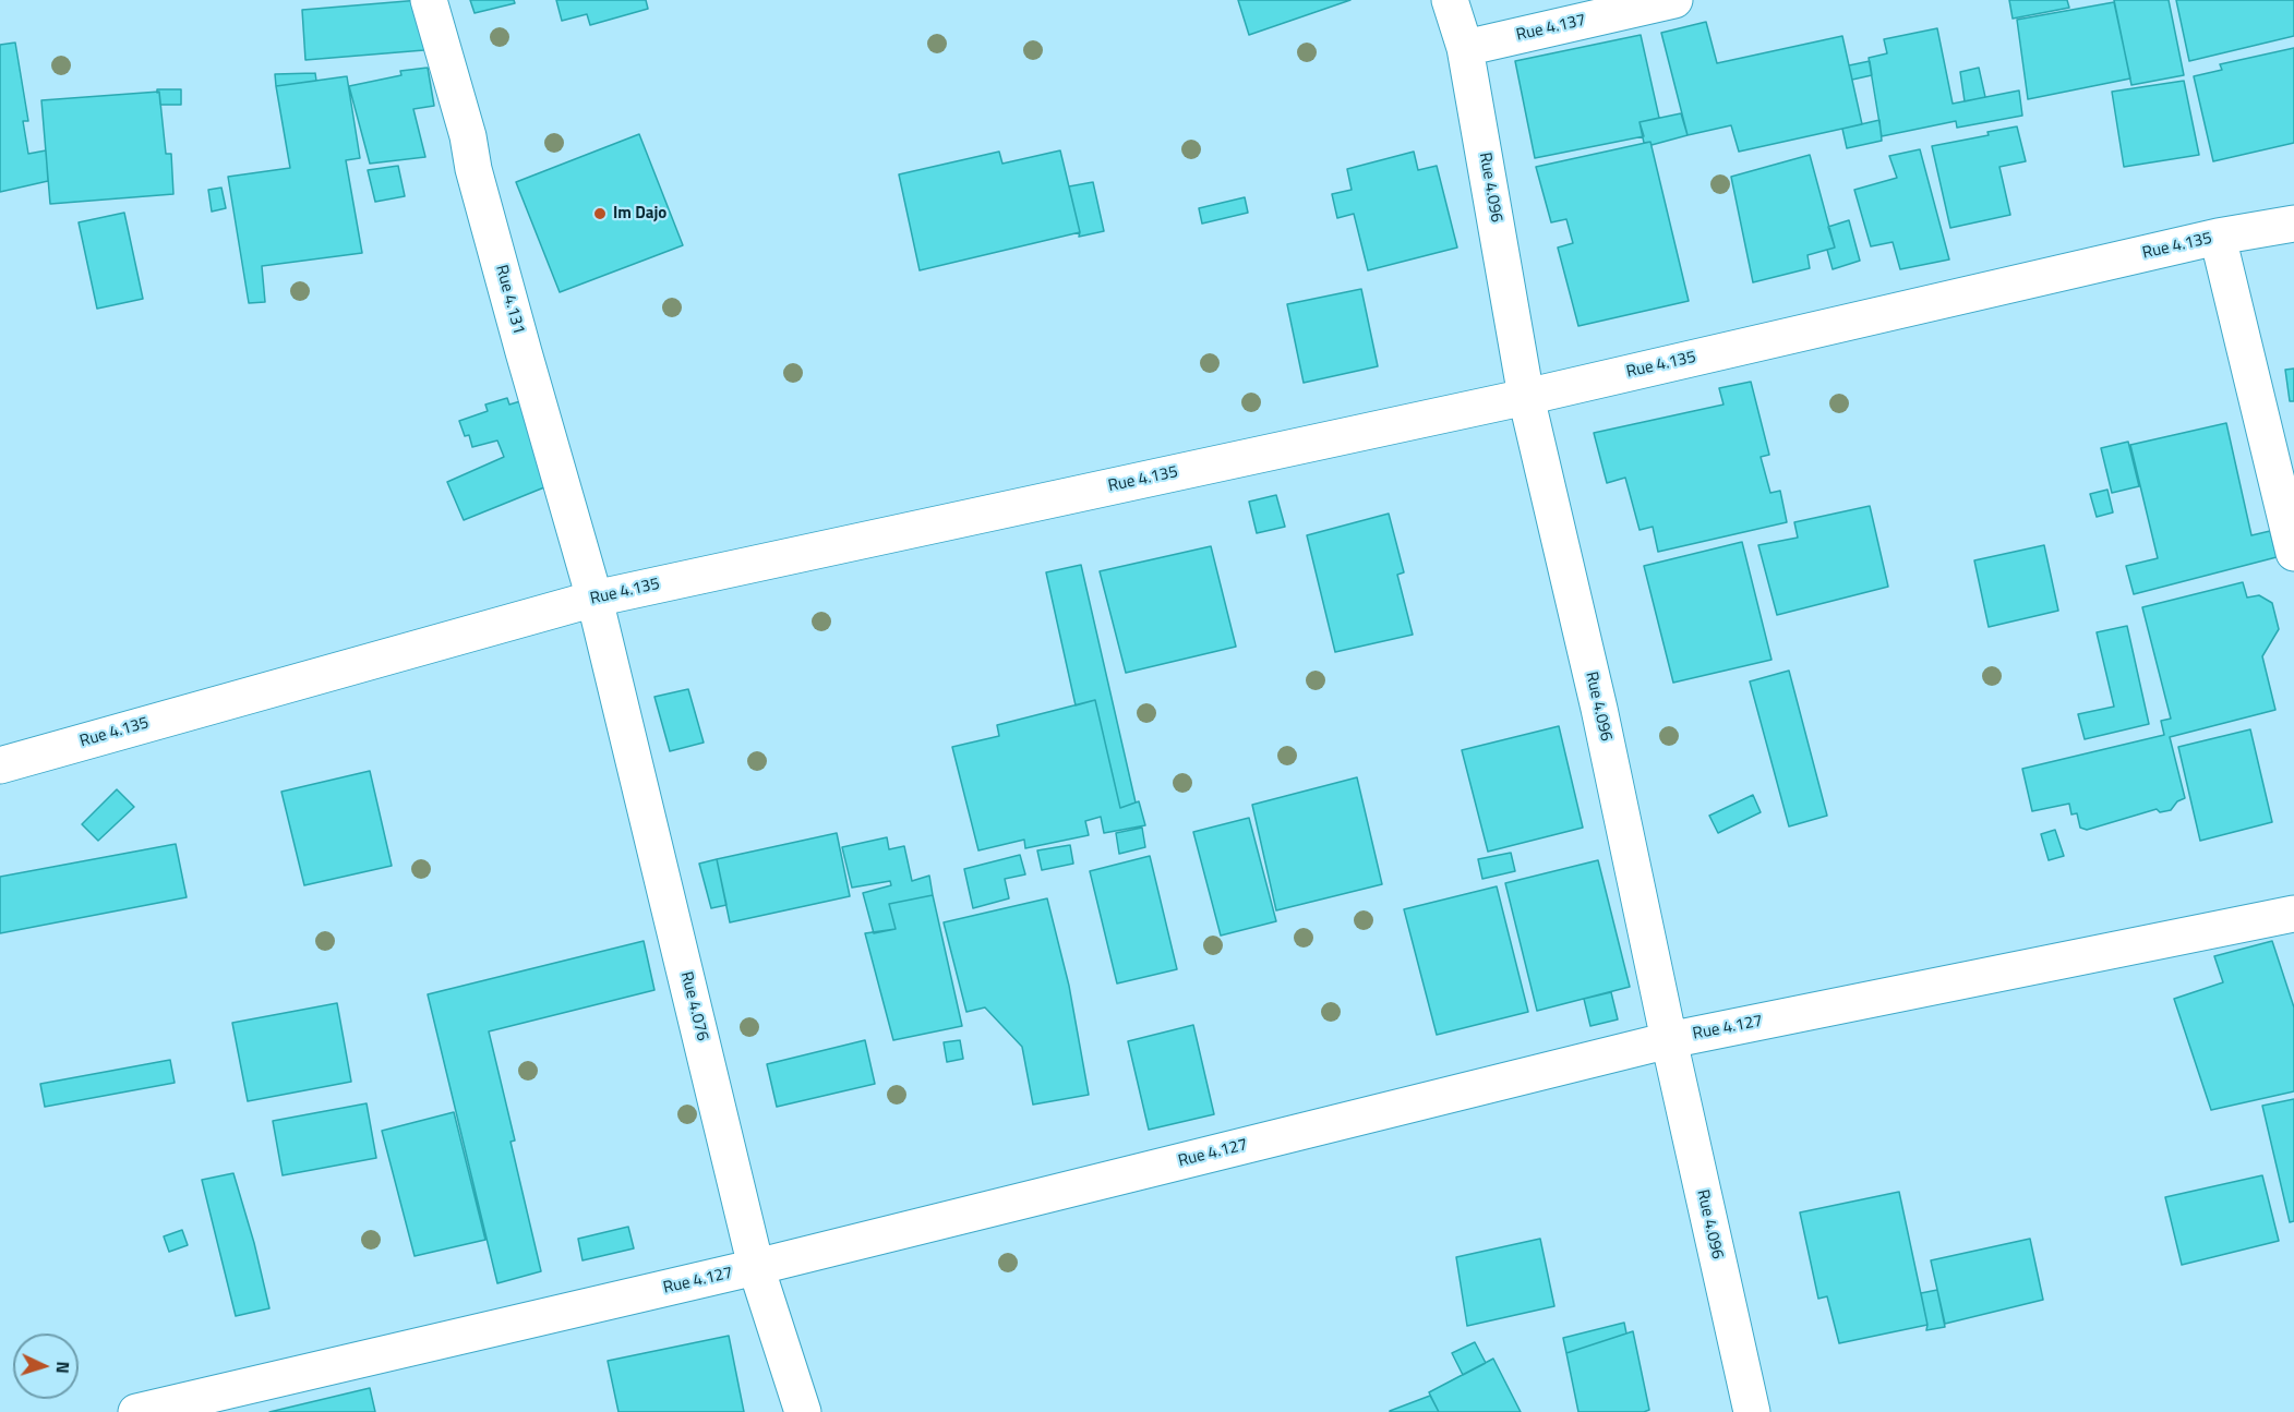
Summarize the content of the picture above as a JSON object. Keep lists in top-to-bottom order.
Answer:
{
  "streets": {
    "street": [
      "Rue 4.137",
      "Rue 4.096",
      "Rue 4.135",
      "Rue 4.131",
      "Rue 4.076",
      "Rue 4.127"
    ]
  },
  "crossings": [
    ["Rue 4.137", "Rue 4.096"],
    ["Rue 4.096", "Rue 4.135"],
    ["Rue 4.096", "Rue 4.127"],
    ["Rue 4.135", "Rue 4.131"],
    ["Rue 4.135", "Rue 4.076"],
    ["Rue 4.131", "Rue 4.076"],
    ["Rue 4.076", "Rue 4.127"]
  ],
  "places": ["Im Dajo"],
  "north": "right"
}
